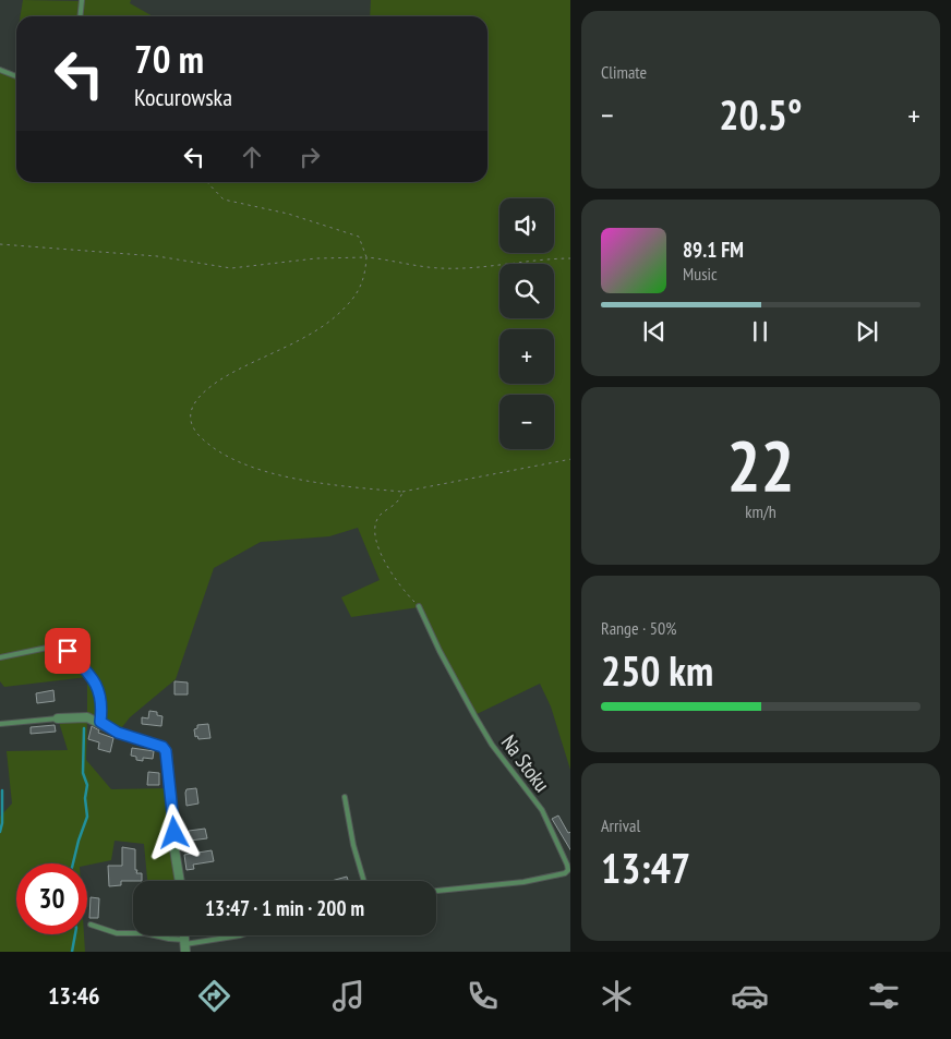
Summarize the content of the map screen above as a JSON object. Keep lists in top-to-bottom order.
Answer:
{
  "streets": {
    "lane": ["Na Stoku"]
  },
  "page": {
    "tile": [
      "Climate",
      ["22", "km/h"],
      ["Range · 50%", "250 km"],
      ["Arrival", "13:47"]
    ],
    "turn": ["70 m", "Kocurowska"],
    "heat": ["−", "20.5°", "+"],
    "map_buttons": ["+", "−"],
    "song": ["89.1 FM", "Music"],
    "limit": "30",
    "trip": "13:47 · 1 min · 200 m",
    "tabs": "13:46"
  }
}
